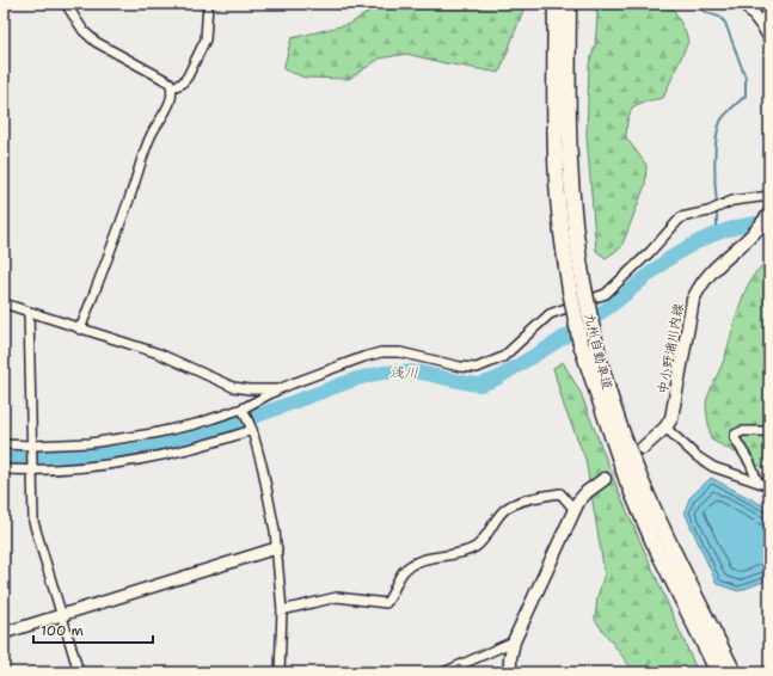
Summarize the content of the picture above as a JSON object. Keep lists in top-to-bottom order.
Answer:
{
  "streets": {
    "highway": ["九州自動車道"],
    "main road": ["中小野浦川内線"]
  },
  "water": ["浅川"],
  "scale_bar": "100 m"
}
